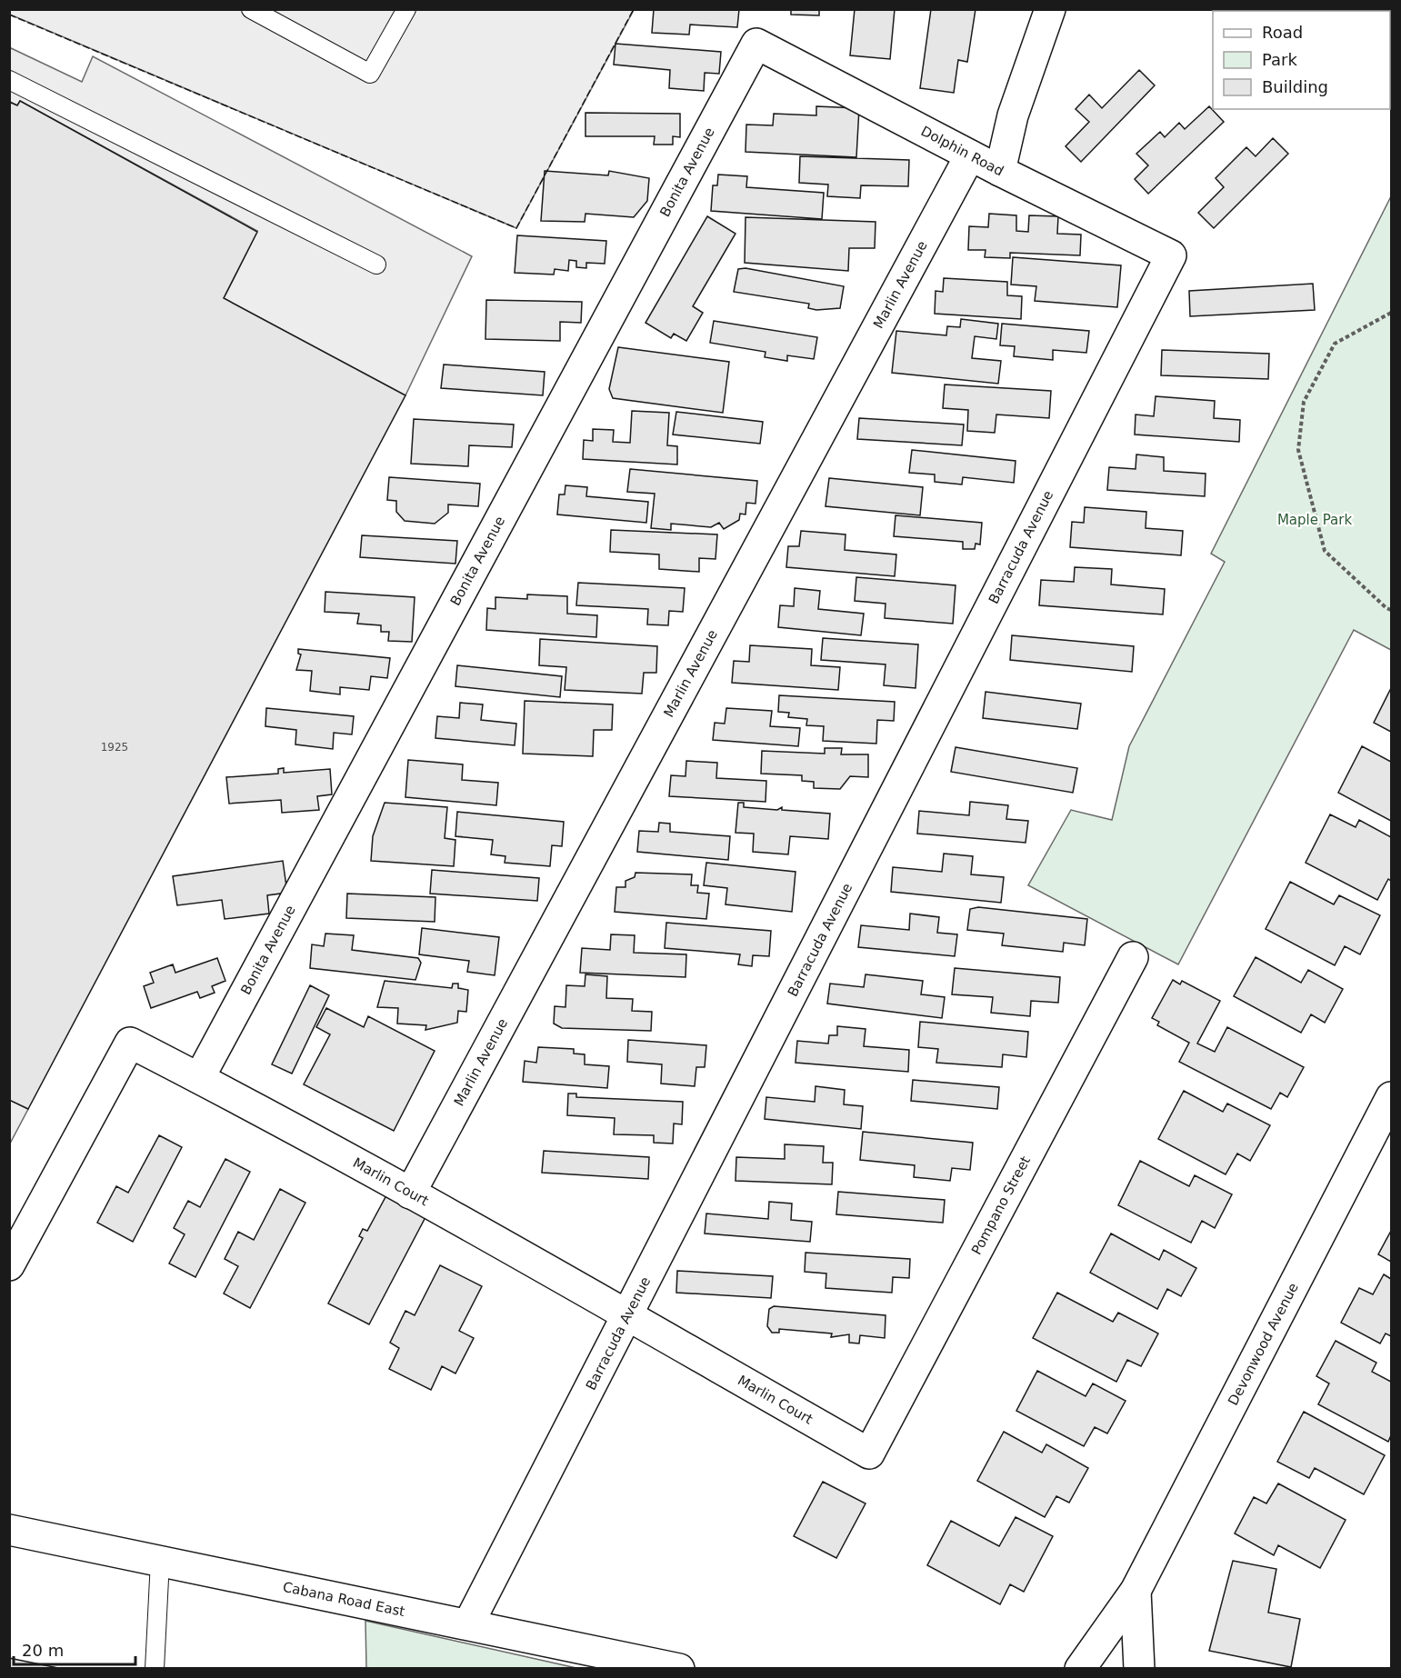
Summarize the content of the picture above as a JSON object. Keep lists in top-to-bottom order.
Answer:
{
  "streets": {
    "street": [
      "Dolphin Road",
      "Bonita Avenue",
      "Marlin Avenue",
      "Barracuda Avenue",
      "Marlin Court",
      "Pompano Street",
      "Devonwood Avenue",
      "Cabana Road East"
    ]
  },
  "crossings": [
    ["Dolphin Road", "Bonita Avenue"],
    ["Dolphin Road", "Marlin Avenue"],
    ["Dolphin Road", "Barracuda Avenue"],
    ["Bonita Avenue", "Marlin Court"],
    ["Marlin Avenue", "Marlin Court"],
    ["Barracuda Avenue", "Marlin Court"],
    ["Barracuda Avenue", "Cabana Road East"],
    ["Marlin Court", "Pompano Street"]
  ],
  "parks": ["Maple Park"],
  "house_numbers": ["1925"],
  "legend": ["Road", "Park", "Building"],
  "scale_bar": "20 m"
}
